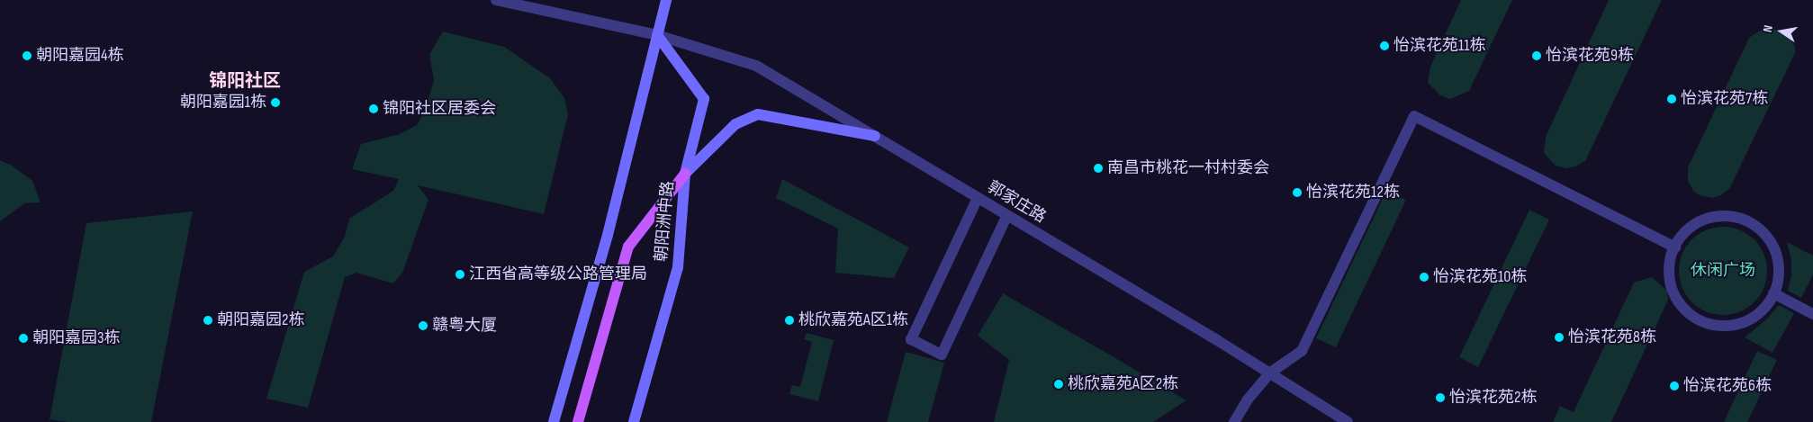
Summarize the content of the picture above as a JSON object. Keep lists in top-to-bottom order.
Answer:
{
  "streets": {
    "main road": ["朝阳洲中路"],
    "street": ["郭家庄路"]
  },
  "crossings": [
    ["郭家庄路", "朝阳洲中路"]
  ],
  "districts": ["锦阳社区"],
  "parks": ["休闲广场"],
  "places": [
    "怡滨花苑11栋",
    "朝阳嘉园4栋",
    "怡滨花苑9栋",
    "怡滨花苑7栋",
    "朝阳嘉园1栋",
    "锦阳社区居委会",
    "南昌市桃花一村村委会",
    "怡滨花苑12栋",
    "江西省高等级公路管理局",
    "怡滨花苑10栋",
    "朝阳嘉园2栋",
    "桃欣嘉苑A区1栋",
    "赣粤大厦",
    "怡滨花苑8栋",
    "朝阳嘉园3栋",
    "桃欣嘉苑A区2栋",
    "怡滨花苑6栋",
    "怡滨花苑2栋"
  ],
  "north": "left"
}
